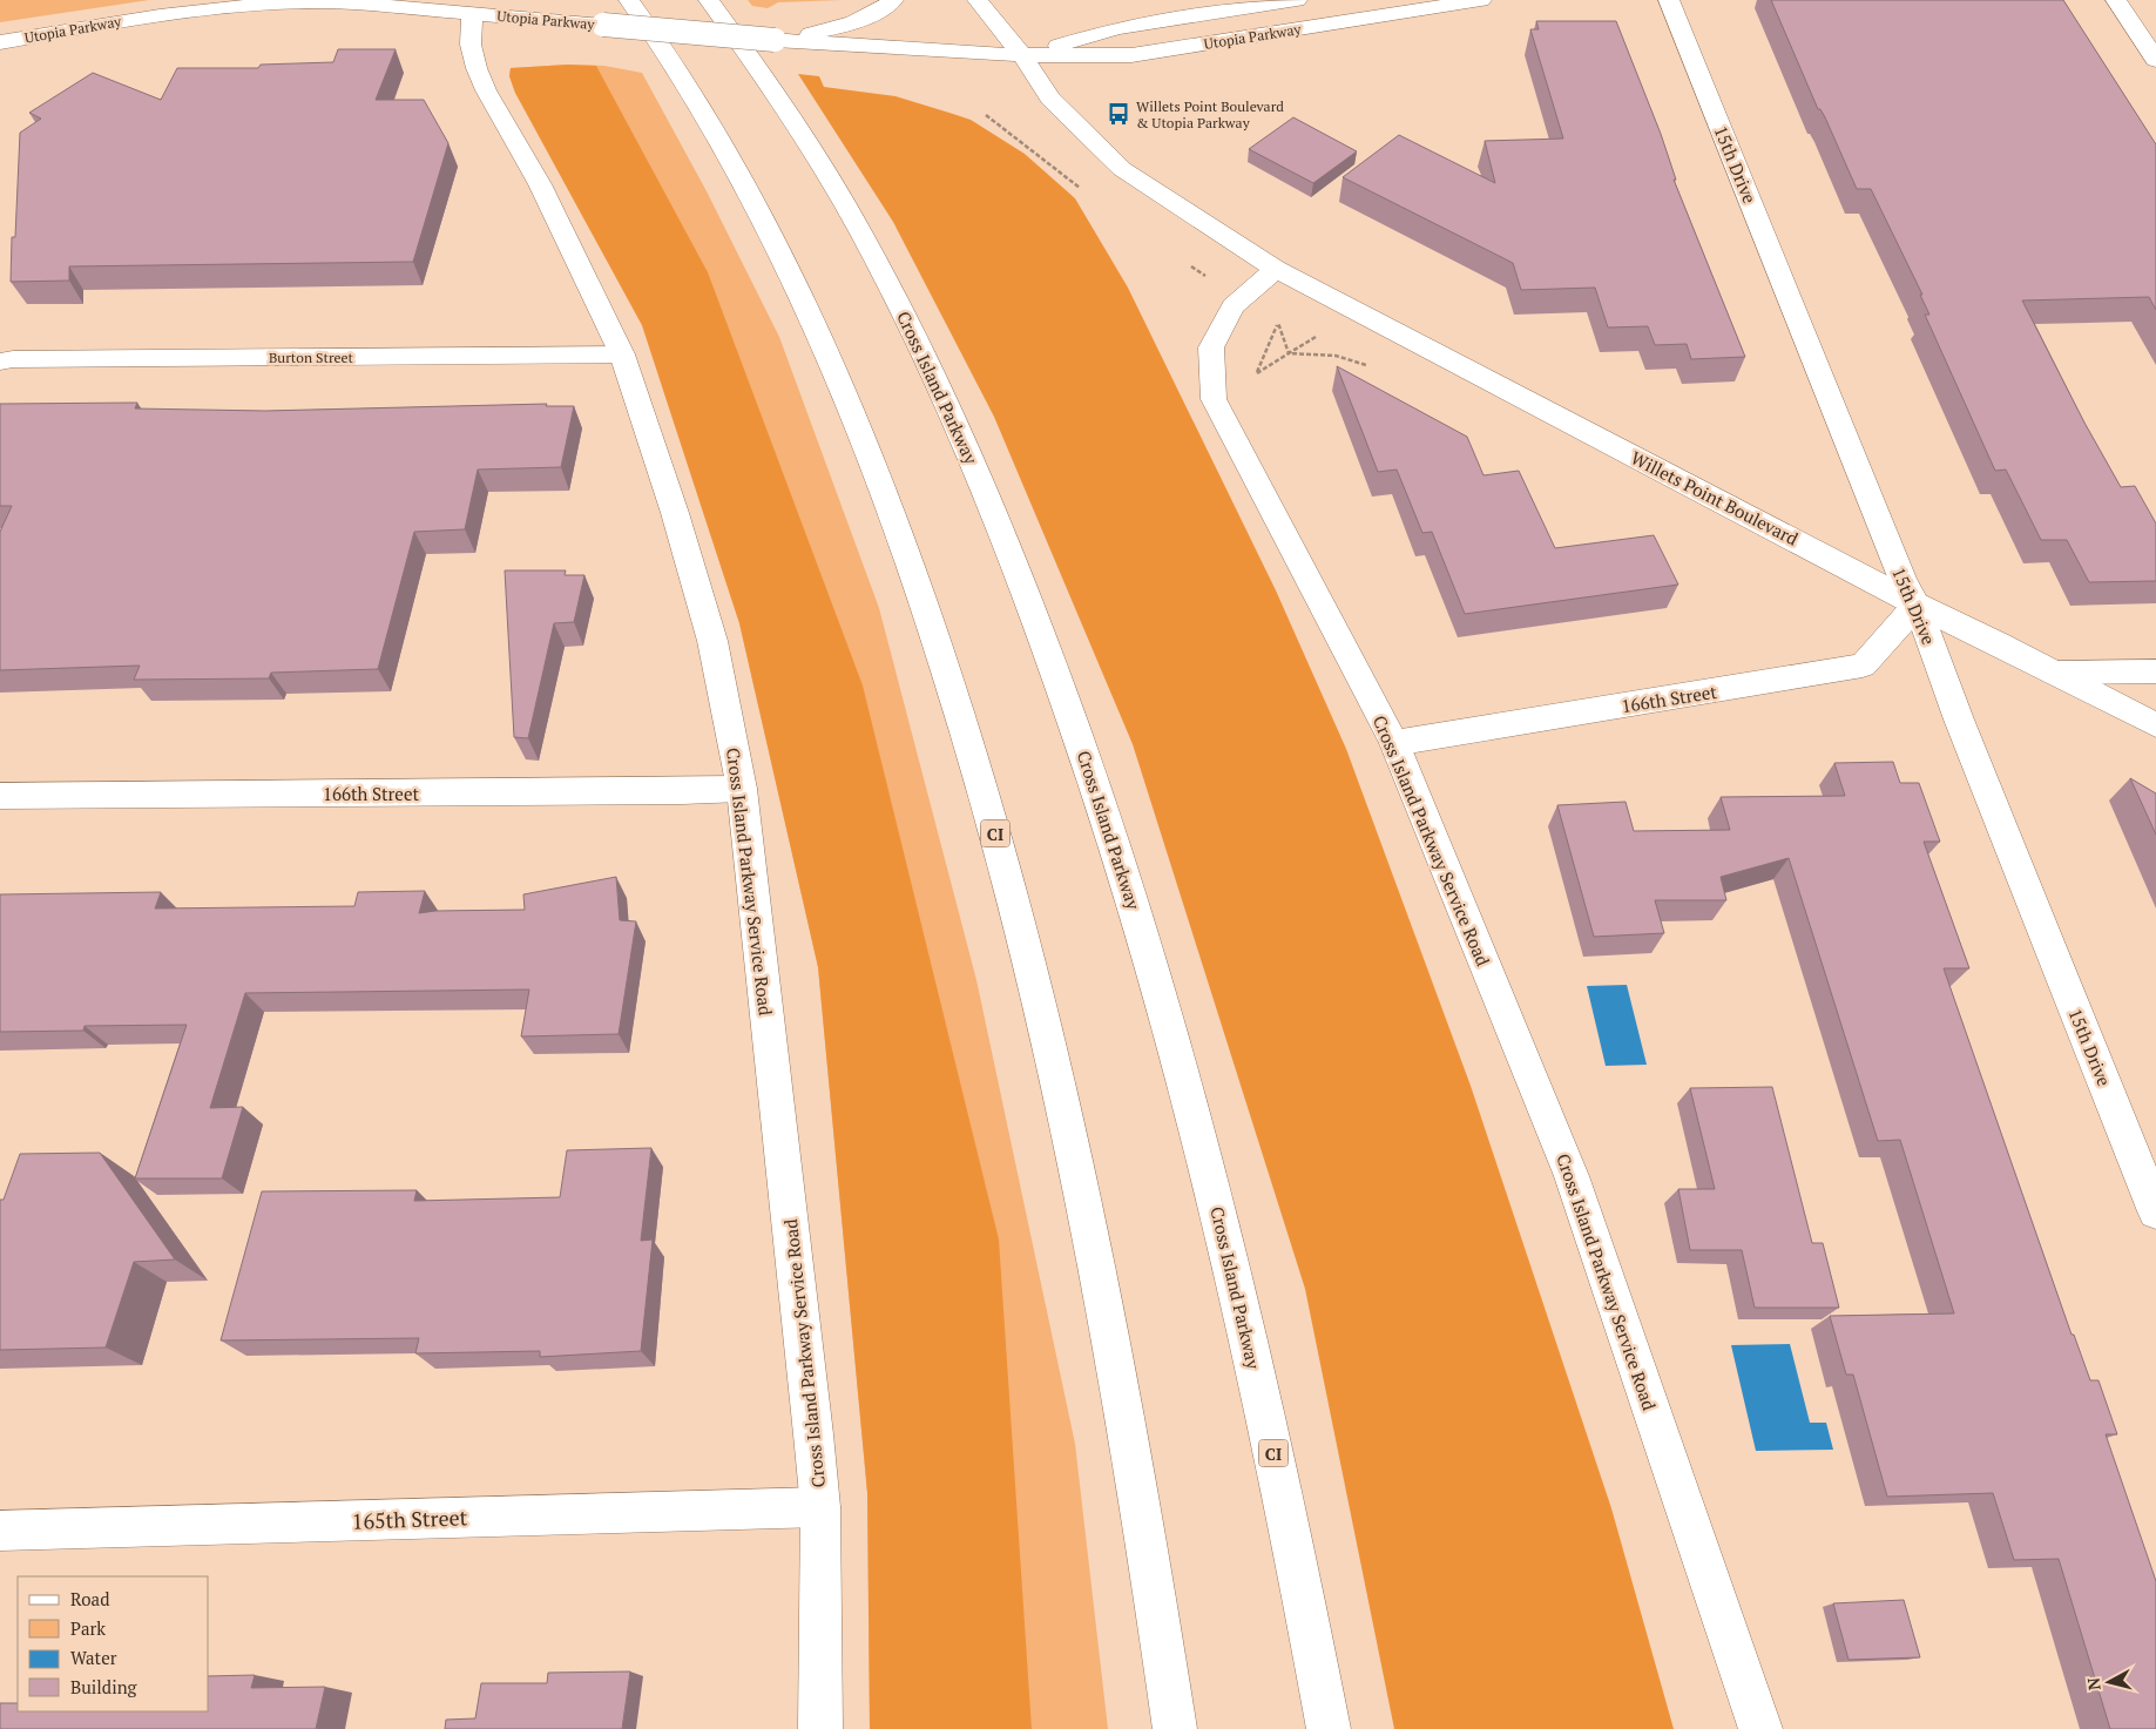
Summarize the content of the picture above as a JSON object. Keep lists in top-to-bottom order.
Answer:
{
  "streets": {
    "main road": [
      "Utopia Parkway",
      "15th Drive",
      "Burton Street",
      "Cross Island Parkway",
      "Willets Point Boulevard",
      "166th Street",
      "CI",
      "Cross Island Parkway Service Road",
      "165th Street"
    ]
  },
  "crossings": [
    ["Utopia Parkway", "Cross Island Parkway Service Road"],
    ["15th Drive", "Willets Point Boulevard"],
    ["15th Drive", "166th Street"],
    ["Burton Street", "Cross Island Parkway Service Road"],
    ["Willets Point Boulevard", "166th Street"],
    ["Willets Point Boulevard", "Cross Island Parkway Service Road"],
    ["166th Street", "Cross Island Parkway Service Road"],
    ["Cross Island Parkway Service Road", "165th Street"]
  ],
  "places": {
    "bus stop": ["Willets Point Boulevard & Utopia Parkway"]
  },
  "legend": [
    "Road",
    "Park",
    "Water",
    "Building"
  ],
  "north": "left"
}
